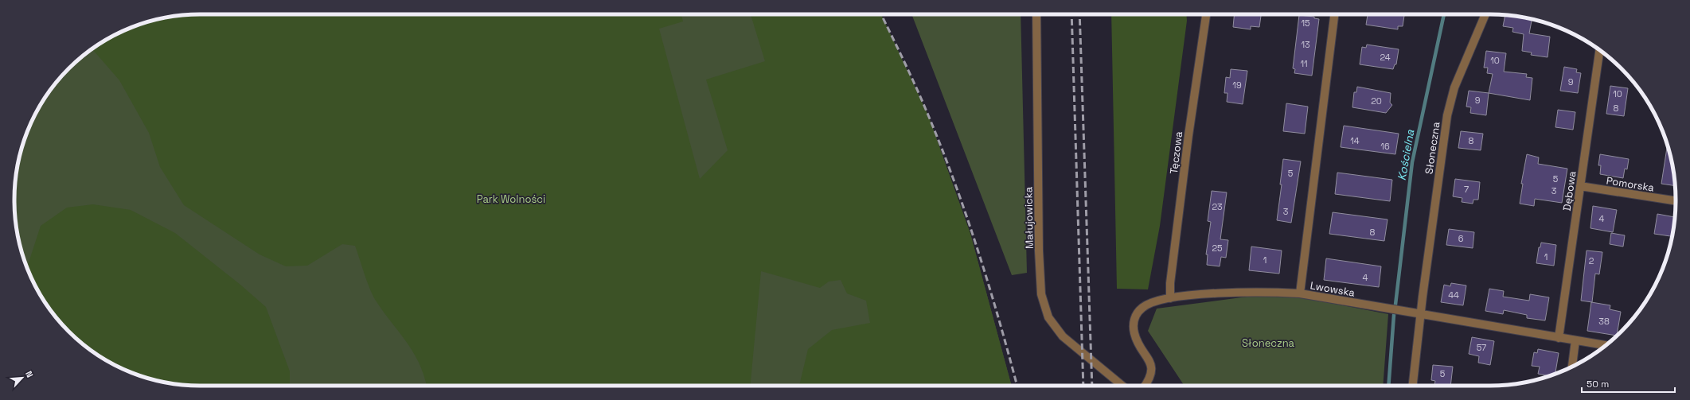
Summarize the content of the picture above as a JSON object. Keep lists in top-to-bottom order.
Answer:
{
  "streets": {
    "street": [
      "Słoneczna",
      "Tęczowa",
      "Pomorska",
      "Dębowa",
      "Małujowicka",
      "Lwowska"
    ]
  },
  "crossings": [
    ["Słoneczna", "Lwowska"],
    ["Tęczowa", "Lwowska"],
    ["Pomorska", "Dębowa"],
    ["Dębowa", "Lwowska"]
  ],
  "water": ["Kościelna"],
  "parks": ["Park Wolności", "Słoneczna"],
  "house_numbers": [
    "15",
    "13",
    "24",
    "10",
    "11",
    "9",
    "19",
    "10",
    "9",
    "20",
    "8",
    "14",
    "8",
    "16",
    "5",
    "5",
    "7",
    "3",
    "23",
    "3",
    "4",
    "8",
    "6",
    "25",
    "1",
    "1",
    "2",
    "4",
    "44",
    "38",
    "57",
    "5"
  ],
  "scale_bar": "50 m",
  "north": "top right"
}
